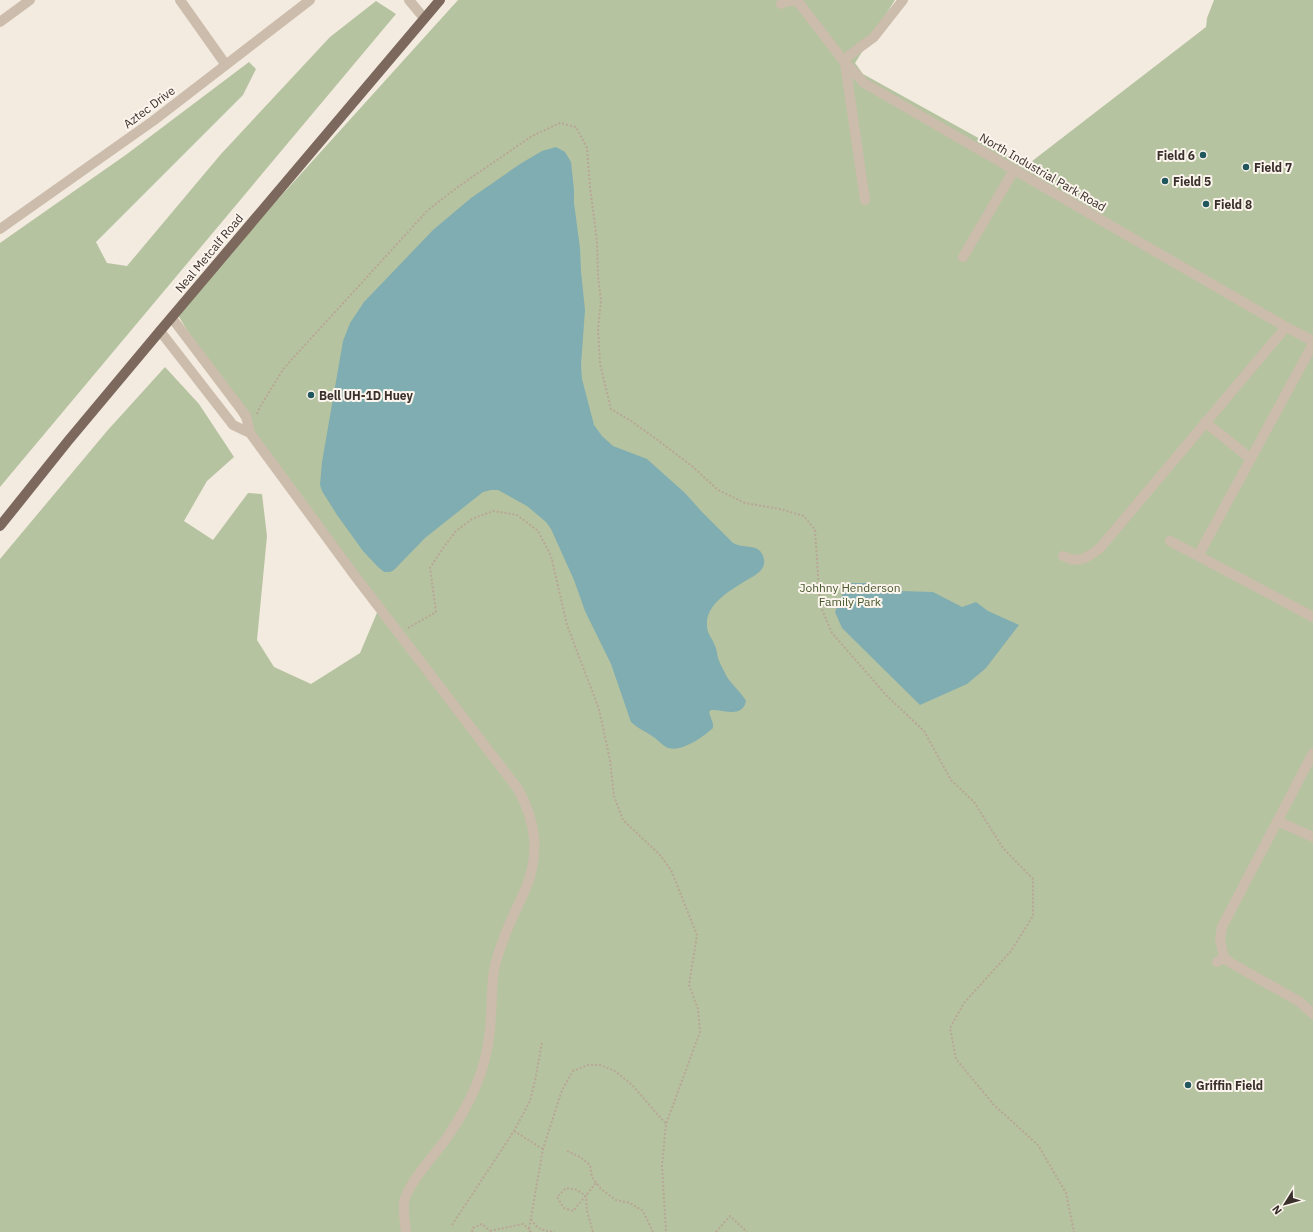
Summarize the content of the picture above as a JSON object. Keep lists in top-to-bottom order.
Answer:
{
  "streets": {
    "main road": ["Neal Metcalf Road"],
    "street": ["Aztec Drive", "North Industrial Park Road"]
  },
  "parks": ["Johhny Henderson Family Park"],
  "places": [
    "Field 6",
    "Field 7",
    "Field 5",
    "Field 8",
    "Bell UH-1D Huey",
    "Griffin Field"
  ],
  "north": "bottom left"
}
